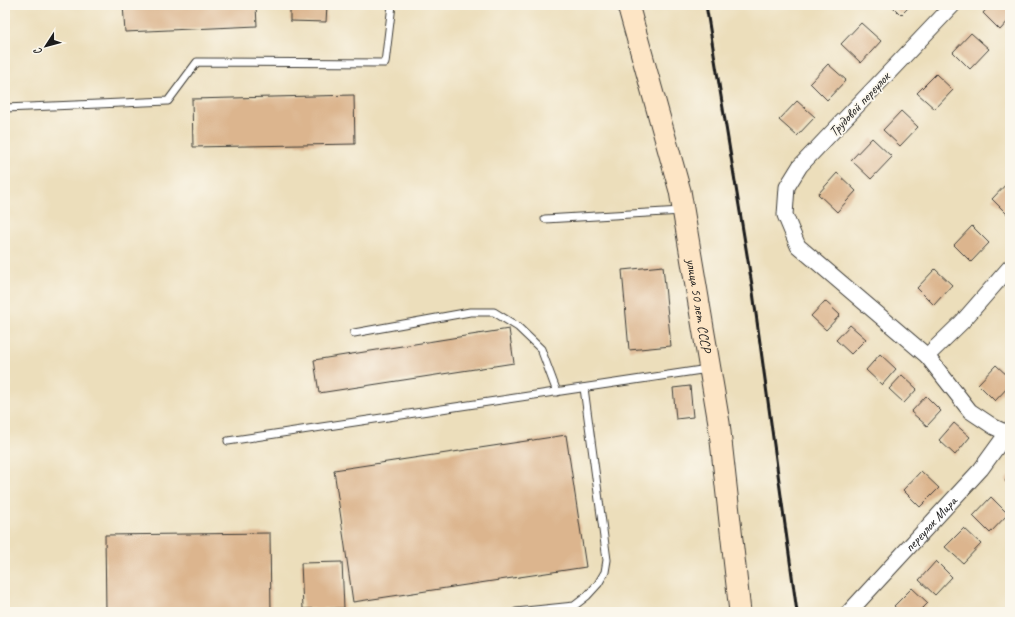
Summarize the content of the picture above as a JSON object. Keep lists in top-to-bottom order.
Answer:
{
  "streets": {
    "street": ["Трудовой переулок", "улица 50 лет СССР", "переулок Мира"]
  },
  "crossings": [
    ["Трудовой переулок", "переулок Мира"]
  ],
  "north": "bottom left"
}
